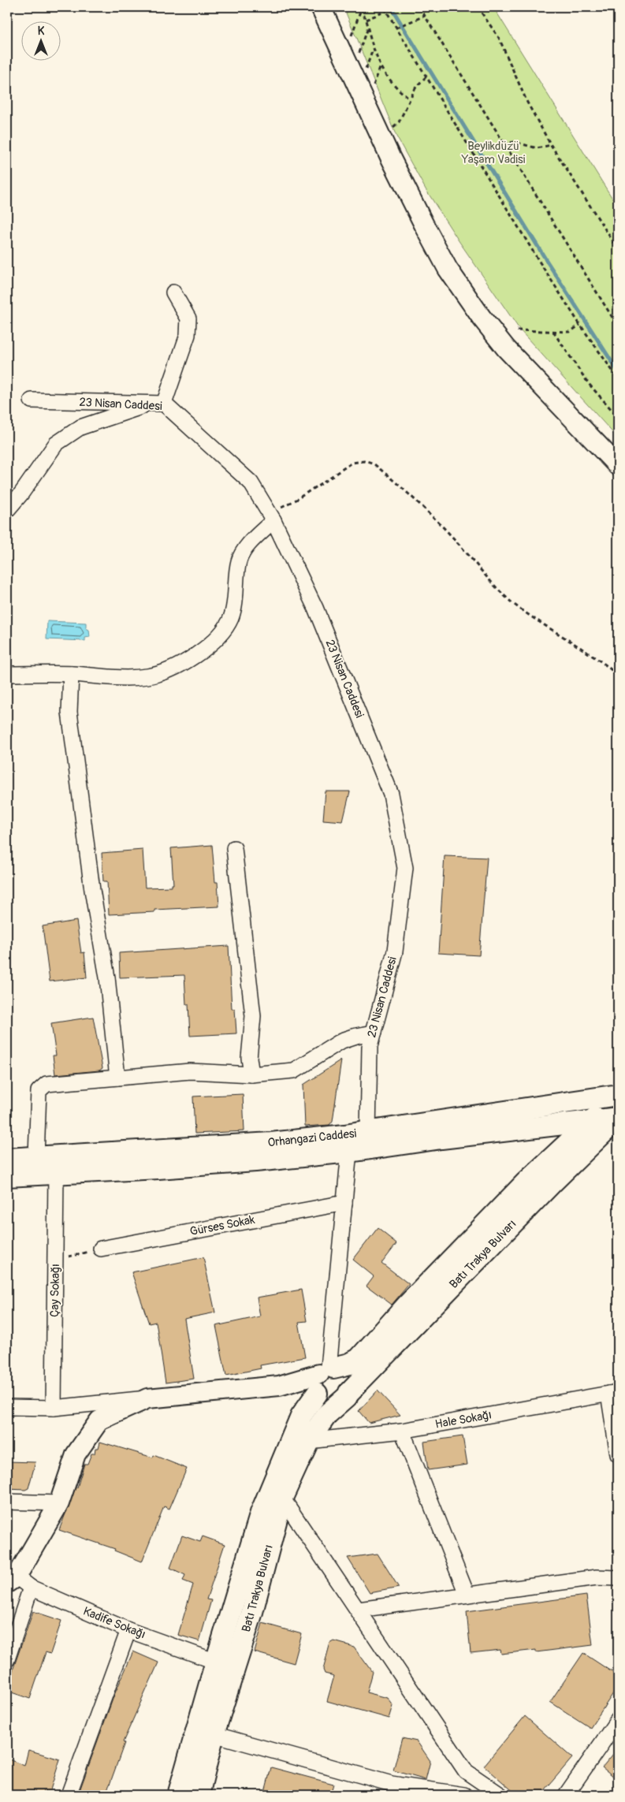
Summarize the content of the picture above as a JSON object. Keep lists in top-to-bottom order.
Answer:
{
  "streets": {
    "main road": ["Orhangazi Caddesi", "Batı Trakya Bulvarı"],
    "street": [
      "23 Nisan Caddesi",
      "Gürses Sokak",
      "Çay Sokağı",
      "Hale Sokağı",
      "Kadife Sokağı"
    ]
  },
  "crossings": [
    ["23 Nisan Caddesi", "Orhangazi Caddesi"],
    ["Orhangazi Caddesi", "Batı Trakya Bulvarı"],
    ["Orhangazi Caddesi", "Çay Sokağı"],
    ["Batı Trakya Bulvarı", "Hale Sokağı"],
    ["Batı Trakya Bulvarı", "Kadife Sokağı"]
  ],
  "parks": ["Beylikdüzü Yaşam Vadisi"],
  "north": "top"
}
